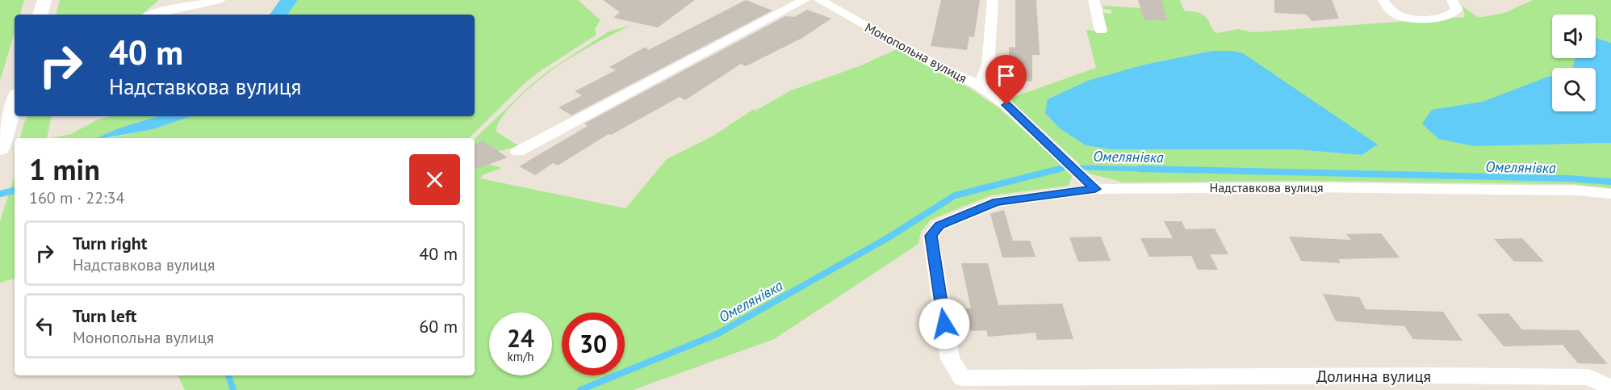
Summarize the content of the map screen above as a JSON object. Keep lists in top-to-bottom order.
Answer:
{
  "streets": {
    "street": ["Монопольна вулиця", "Надставкова вулиця", "Долинна вулиця"]
  },
  "crossings": [
    ["Монопольна вулиця", "Надставкова вулиця"],
    ["Надставкова вулиця", "Долинна вулиця"]
  ],
  "water": ["Омелянівка"],
  "page": {
    "turn": ["40 m", "Надставкова вулиця"],
    "heading": ["1 min", "160 m · 22:34"],
    "list": [
      {
        "name": "Turn right",
        "note": "Надставкова вулиця",
        "value": "40 m"
      },
      {
        "name": "Turn left",
        "note": "Монопольна вулиця",
        "value": "60 m"
      }
    ],
    "speed": "24 km/h",
    "limit": "30"
  }
}
